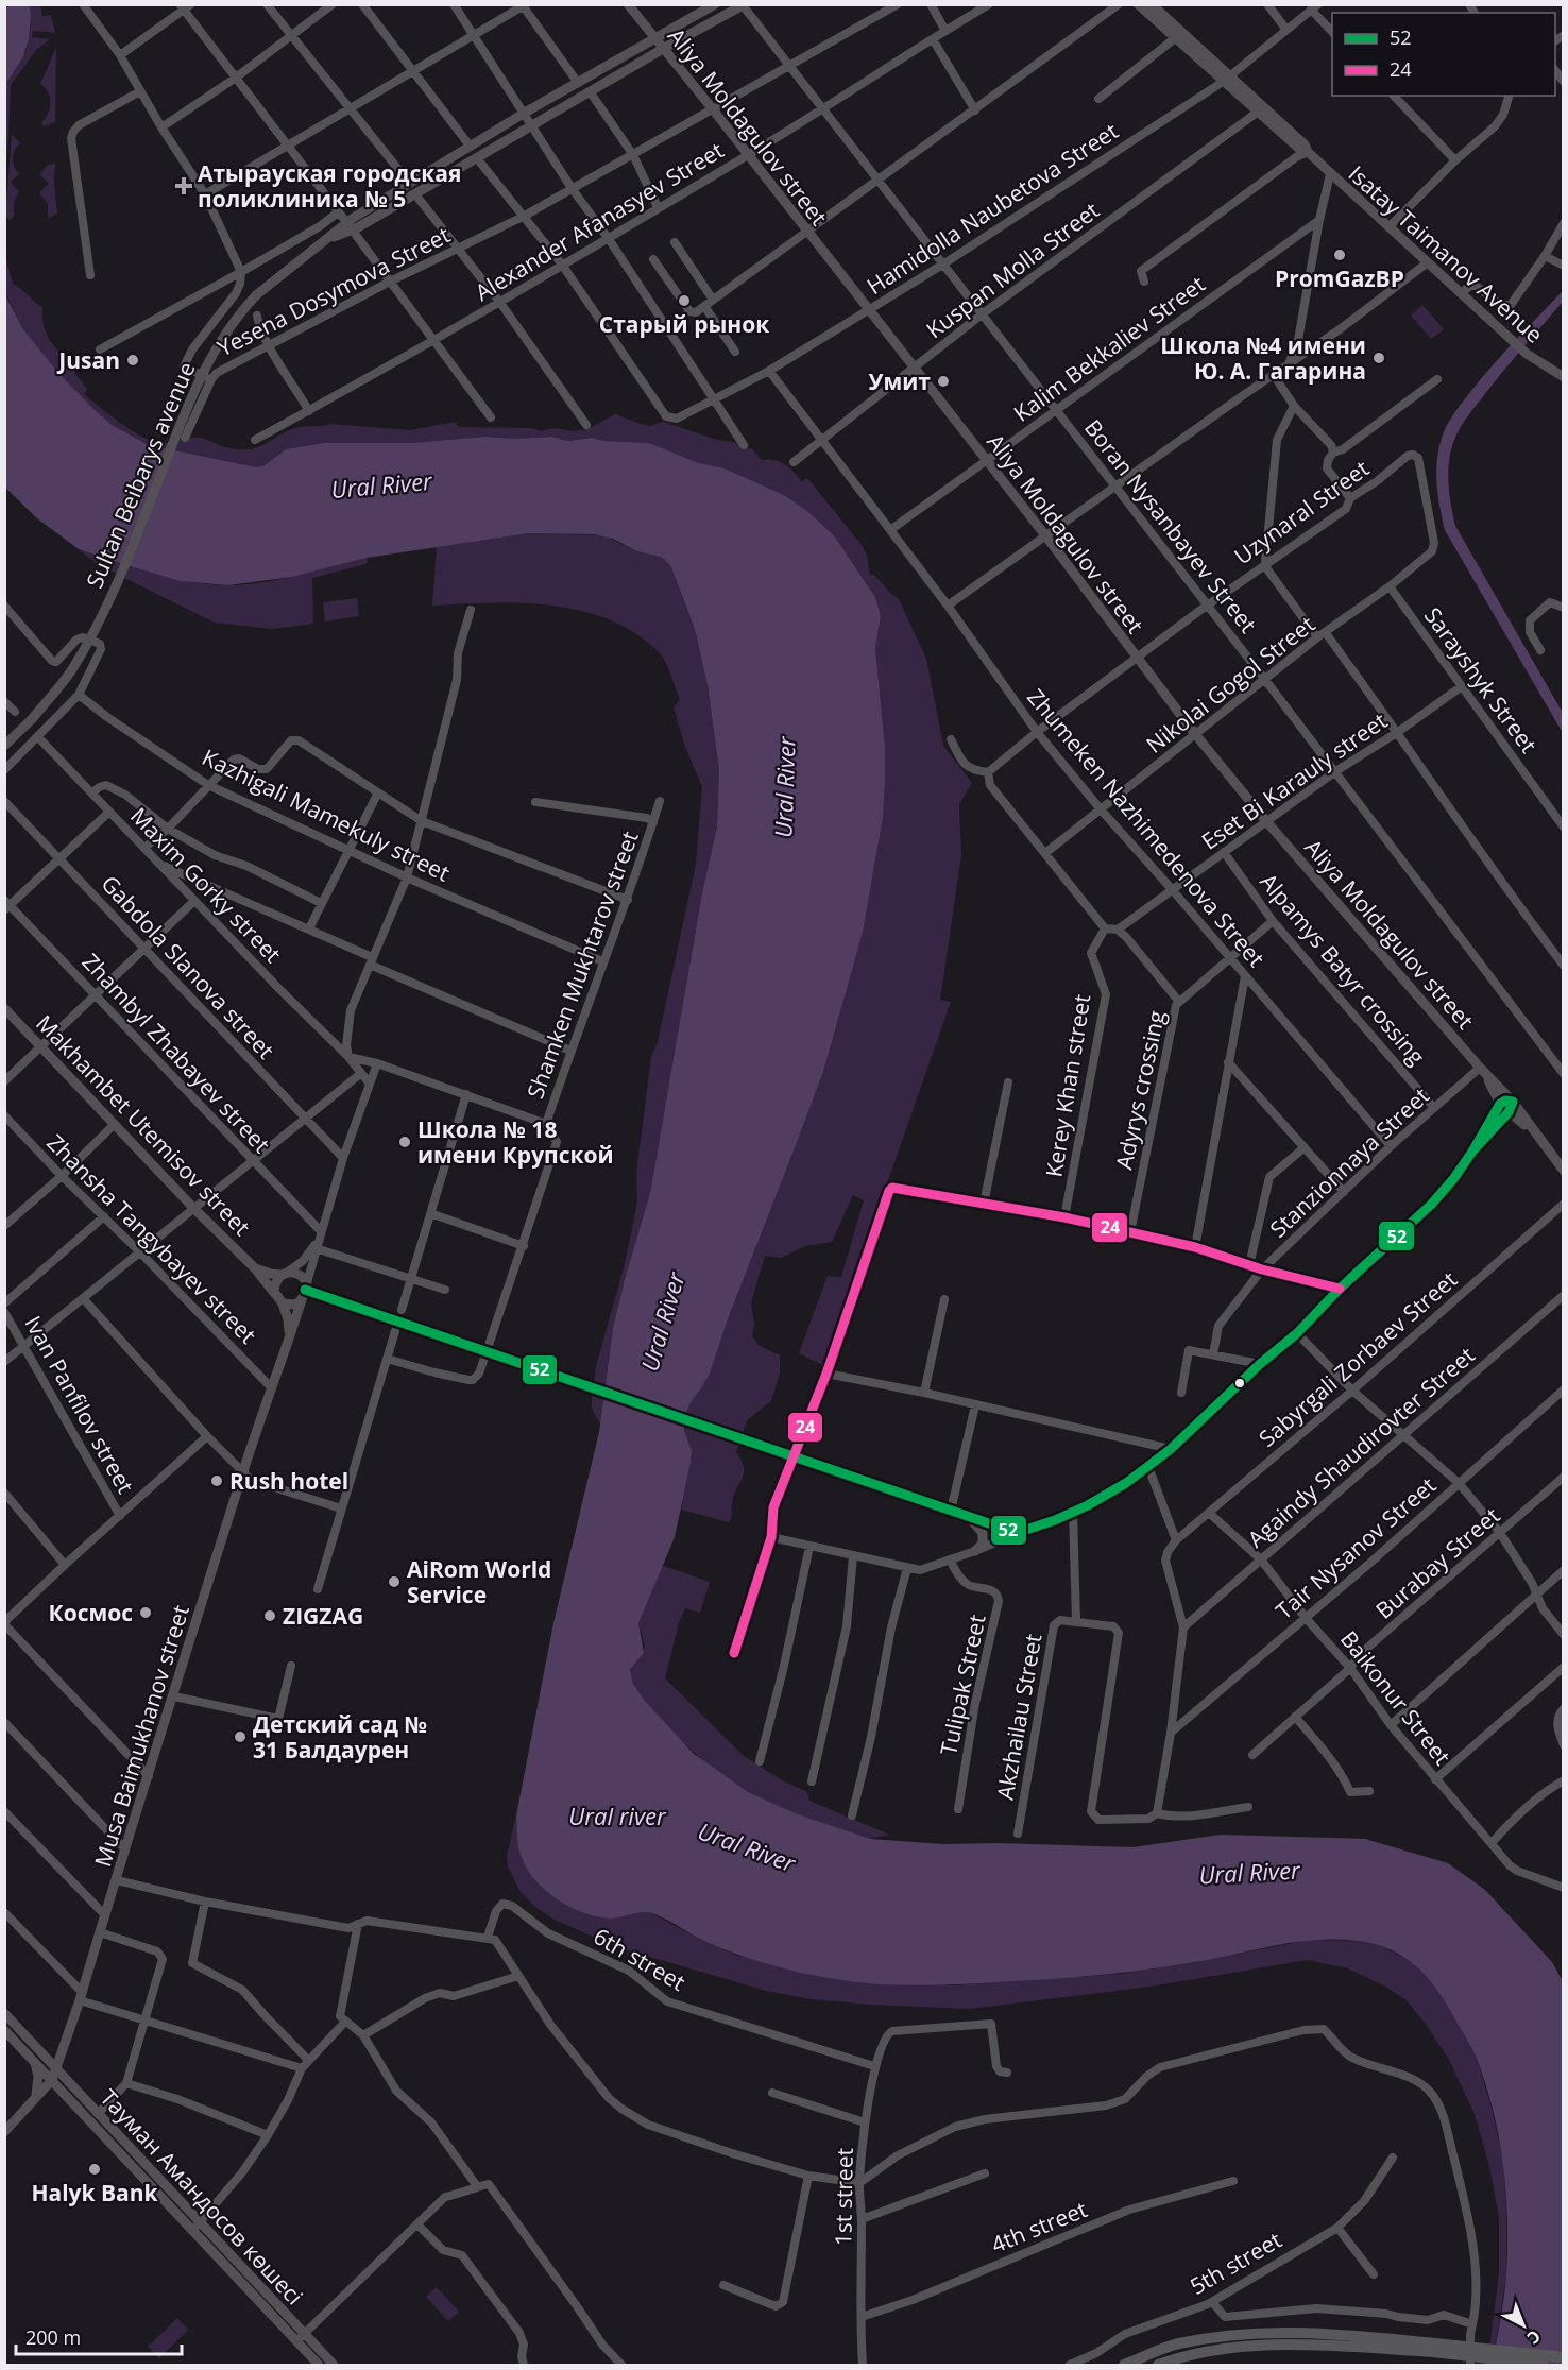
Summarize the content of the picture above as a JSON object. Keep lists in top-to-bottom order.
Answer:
{
  "streets": {
    "main road": [
      "Aliya Moldagulov street",
      "Isatay Taimanov Avenue",
      "Sultan Beibarys avenue",
      "Makhambet Utemisov street",
      "Musa Baimukhanov street",
      "Тауман Амандосов көшесі"
    ],
    "street": [
      "Hamidolla Naubetova Street",
      "Alexander Afanasyev Street",
      "Kuspan Molla Street",
      "Yesena Dosymova Street",
      "Kalim Bekkaliev Street",
      "Uzynaral Street",
      "Boran Nysanbayev Street",
      "Sarayshyk Street",
      "Nikolai Gogol Street",
      "Eset Bi Karauly street",
      "Kazhigali Mamekuly street",
      "Zhumeken Nazhimedenova Street",
      "Maxim Gorky street",
      "Shamken Mukhtarov street",
      "Gabdola Slanova street",
      "Alpamys Batyr crossing",
      "Zhambyl Zhabayev street",
      "Kerey Khan street",
      "Adyrys crossing",
      "Stanzionnaya Street",
      "Zhansha Tangybayev street",
      "Sabyrgali Zorbaev Street",
      "Ivan Panfilov street",
      "Againdy Shaudirovter Street",
      "Tair Nysanov Street",
      "Burabay Street",
      "Tulipak Street",
      "Baikonur Street",
      "Akzhailau Street",
      "6th street",
      "1st street",
      "4th street",
      "5th street"
    ]
  },
  "crossings": [
    ["Aliya Moldagulov street", "Hamidolla Naubetova Street"],
    ["Aliya Moldagulov street", "Alexander Afanasyev Street"],
    ["Aliya Moldagulov street", "Kuspan Molla Street"],
    ["Aliya Moldagulov street", "Yesena Dosymova Street"],
    ["Aliya Moldagulov street", "Kalim Bekkaliev Street"],
    ["Aliya Moldagulov street", "Sultan Beibarys avenue"],
    ["Aliya Moldagulov street", "Uzynaral Street"],
    ["Aliya Moldagulov street", "Nikolai Gogol Street"],
    ["Aliya Moldagulov street", "Eset Bi Karauly street"],
    ["Aliya Moldagulov street", "Stanzionnaya Street"],
    ["Hamidolla Naubetova Street", "Alexander Afanasyev Street"],
    ["Hamidolla Naubetova Street", "Isatay Taimanov Avenue"],
    ["Hamidolla Naubetova Street", "Boran Nysanbayev Street"],
    ["Hamidolla Naubetova Street", "Zhumeken Nazhimedenova Street"],
    ["Alexander Afanasyev Street", "Boran Nysanbayev Street"],
    ["Isatay Taimanov Avenue", "Kuspan Molla Street"],
    ["Kuspan Molla Street", "Boran Nysanbayev Street"],
    ["Kuspan Molla Street", "Zhumeken Nazhimedenova Street"],
    ["Yesena Dosymova Street", "Boran Nysanbayev Street"],
    ["Kalim Bekkaliev Street", "Boran Nysanbayev Street"],
    ["Kalim Bekkaliev Street", "Zhumeken Nazhimedenova Street"],
    ["Sultan Beibarys avenue", "Boran Nysanbayev Street"],
    ["Uzynaral Street", "Boran Nysanbayev Street"],
    ["Uzynaral Street", "Nikolai Gogol Street"],
    ["Uzynaral Street", "Zhumeken Nazhimedenova Street"],
    ["Boran Nysanbayev Street", "Nikolai Gogol Street"],
    ["Boran Nysanbayev Street", "Eset Bi Karauly street"],
    ["Sarayshyk Street", "Nikolai Gogol Street"],
    ["Sarayshyk Street", "Eset Bi Karauly street"],
    ["Nikolai Gogol Street", "Zhumeken Nazhimedenova Street"],
    ["Eset Bi Karauly street", "Zhumeken Nazhimedenova Street"],
    ["Eset Bi Karauly street", "Alpamys Batyr crossing"],
    ["Kazhigali Mamekuly street", "Shamken Mukhtarov street"],
    ["Zhumeken Nazhimedenova Street", "Adyrys crossing"],
    ["Zhumeken Nazhimedenova Street", "Stanzionnaya Street"],
    ["Alpamys Batyr crossing", "Adyrys crossing"],
    ["Alpamys Batyr crossing", "Stanzionnaya Street"],
    ["Makhambet Utemisov street", "Musa Baimukhanov street"],
    ["Zhansha Tangybayev street", "Musa Baimukhanov street"],
    ["Sabyrgali Zorbaev Street", "Baikonur Street"],
    ["Againdy Shaudirovter Street", "Baikonur Street"],
    ["Tair Nysanov Street", "Baikonur Street"],
    ["Burabay Street", "Baikonur Street"],
    ["Musa Baimukhanov street", "Тауман Амандосов көшесі"],
    ["6th street", "1st street"],
    ["1st street", "4th street"]
  ],
  "water": ["Ural River", "Ural river"],
  "places": {
    "health": ["Атырауская городская поликлиника № 5"],
    "other": [
      "PromGazBP",
      "Старый рынок",
      "Школа №4 имени Ю. А. Гагарина",
      "Jusan",
      "Умит",
      "Школа № 18 имени Крупской",
      "Rush hotel",
      "AiRom World Service",
      "Космос",
      "ZIGZAG",
      "Детский сад № 31 Балдаурен",
      "Halyk Bank"
    ]
  },
  "lines": ["transit line 52", "transit line 24"],
  "legend": ["52", "24"],
  "scale_bar": "200 m",
  "north": "bottom right"
}
